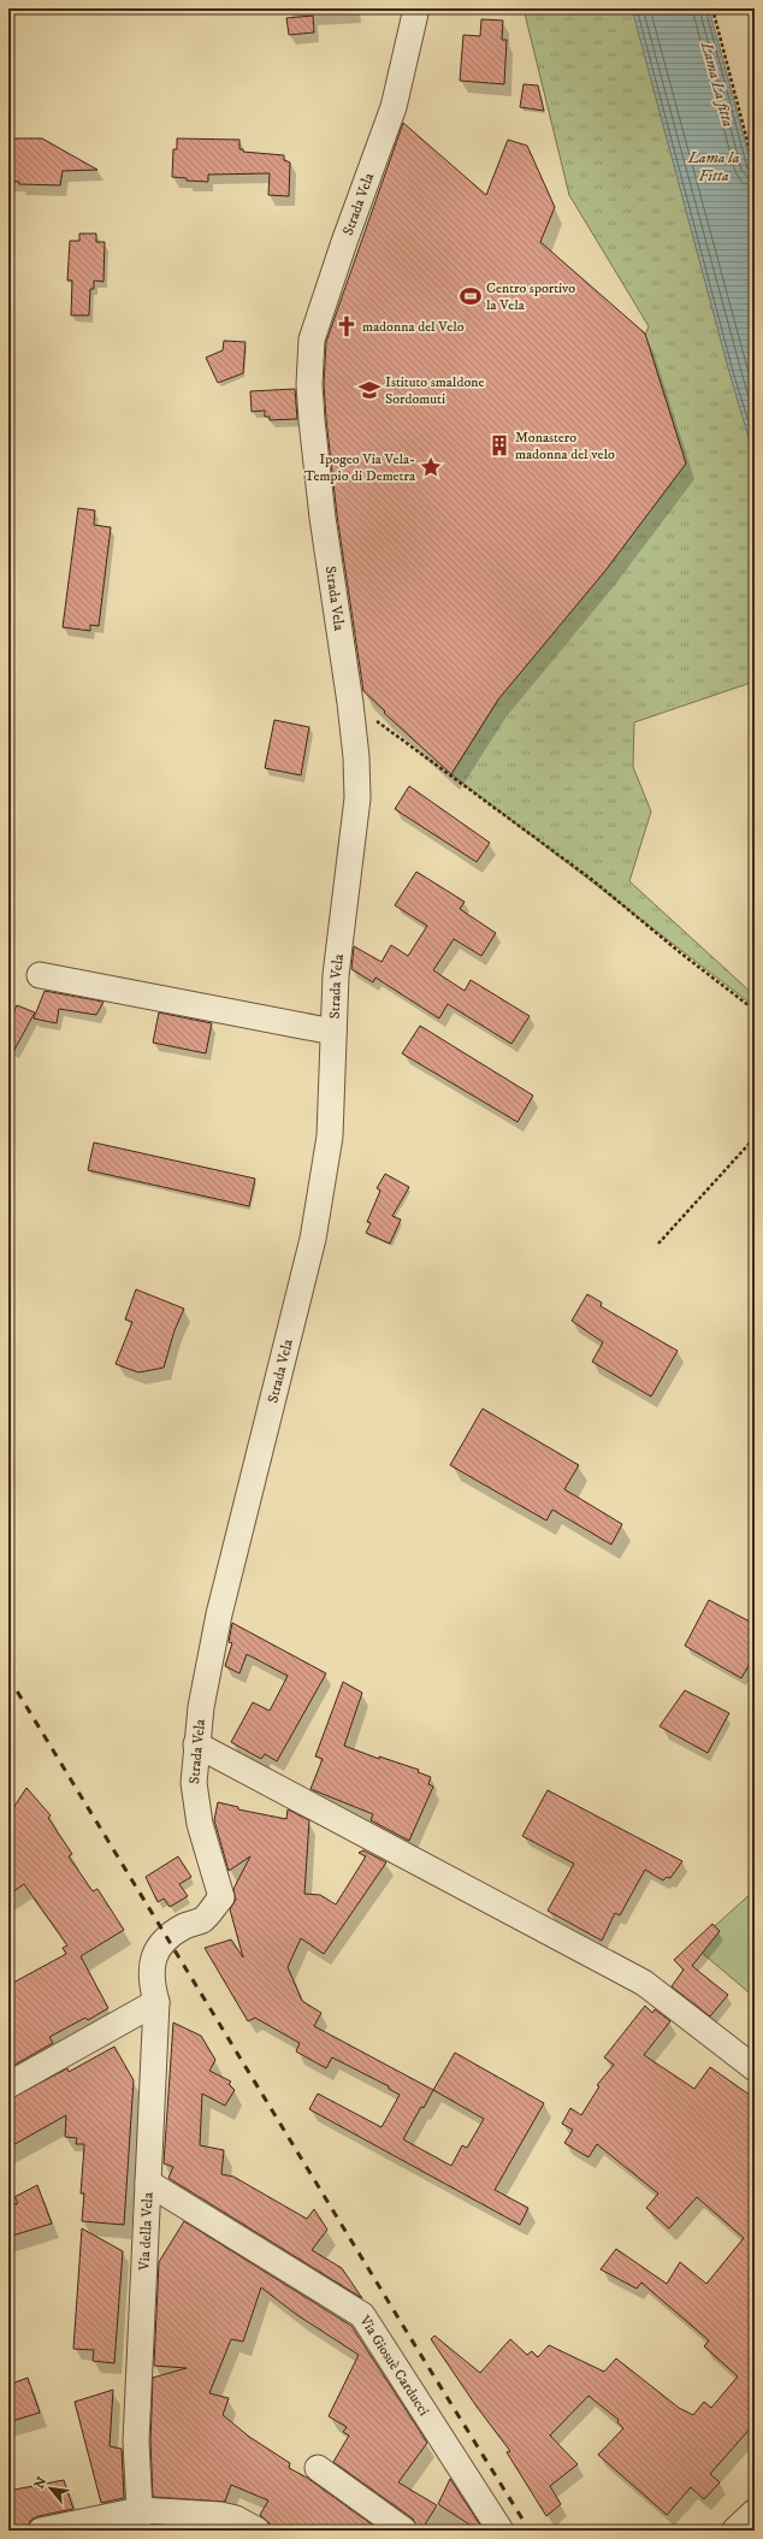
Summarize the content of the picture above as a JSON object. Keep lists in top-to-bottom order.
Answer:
{
  "streets": {
    "street": ["Strada Vela", "Via della Vela", "Via Giosuè Carducci"]
  },
  "crossings": [
    ["Strada Vela", "Via della Vela"],
    ["Via della Vela", "Via Giosuè Carducci"]
  ],
  "water": ["Lama La fitta", "Lama la Fitta"],
  "places": {
    "sports": ["Centro sportivo la Vela"],
    "church": ["madonna del Velo"],
    "school or university": ["Istituto smaldone Sordomuti"],
    "building": ["Monastero madonna del velo"],
    "place": ["Ipogeo Via Vela- Tempio di Demetra"]
  },
  "north": "top left"
}
